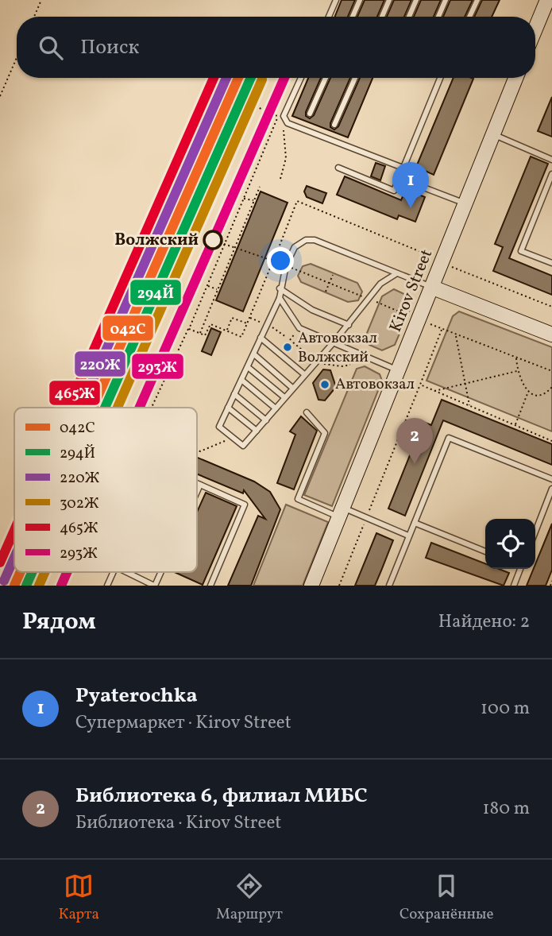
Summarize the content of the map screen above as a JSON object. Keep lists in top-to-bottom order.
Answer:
{
  "streets": {
    "street": ["Kirov Street"]
  },
  "places": ["Волжский", "Автовокзал Волжский", "Автовокзал"],
  "lines": [
    "transit line 042С",
    "transit line 294Й",
    "transit line 220Ж",
    "transit line 465Ж",
    "transit line 293Ж",
    "transit line 302Ж"
  ],
  "legend": [
    "042С",
    "294Й",
    "220Ж",
    "302Ж",
    "465Ж",
    "293Ж"
  ],
  "page": {
    "search": "Поиск",
    "pins": ["1", "2"],
    "heading": ["Рядом", "Найдено: 2"],
    "list": [
      {
        "mark": "1",
        "name": "Pyaterochka",
        "note": "Супермаркет · Kirov Street",
        "value": "100 m"
      },
      {
        "mark": "2",
        "name": "Библиотека 6, филиал МИБС",
        "note": "Библиотека · Kirov Street",
        "value": "180 m"
      }
    ],
    "nav": ["Карта", "Маршрут", "Сохранённые"]
  }
}
